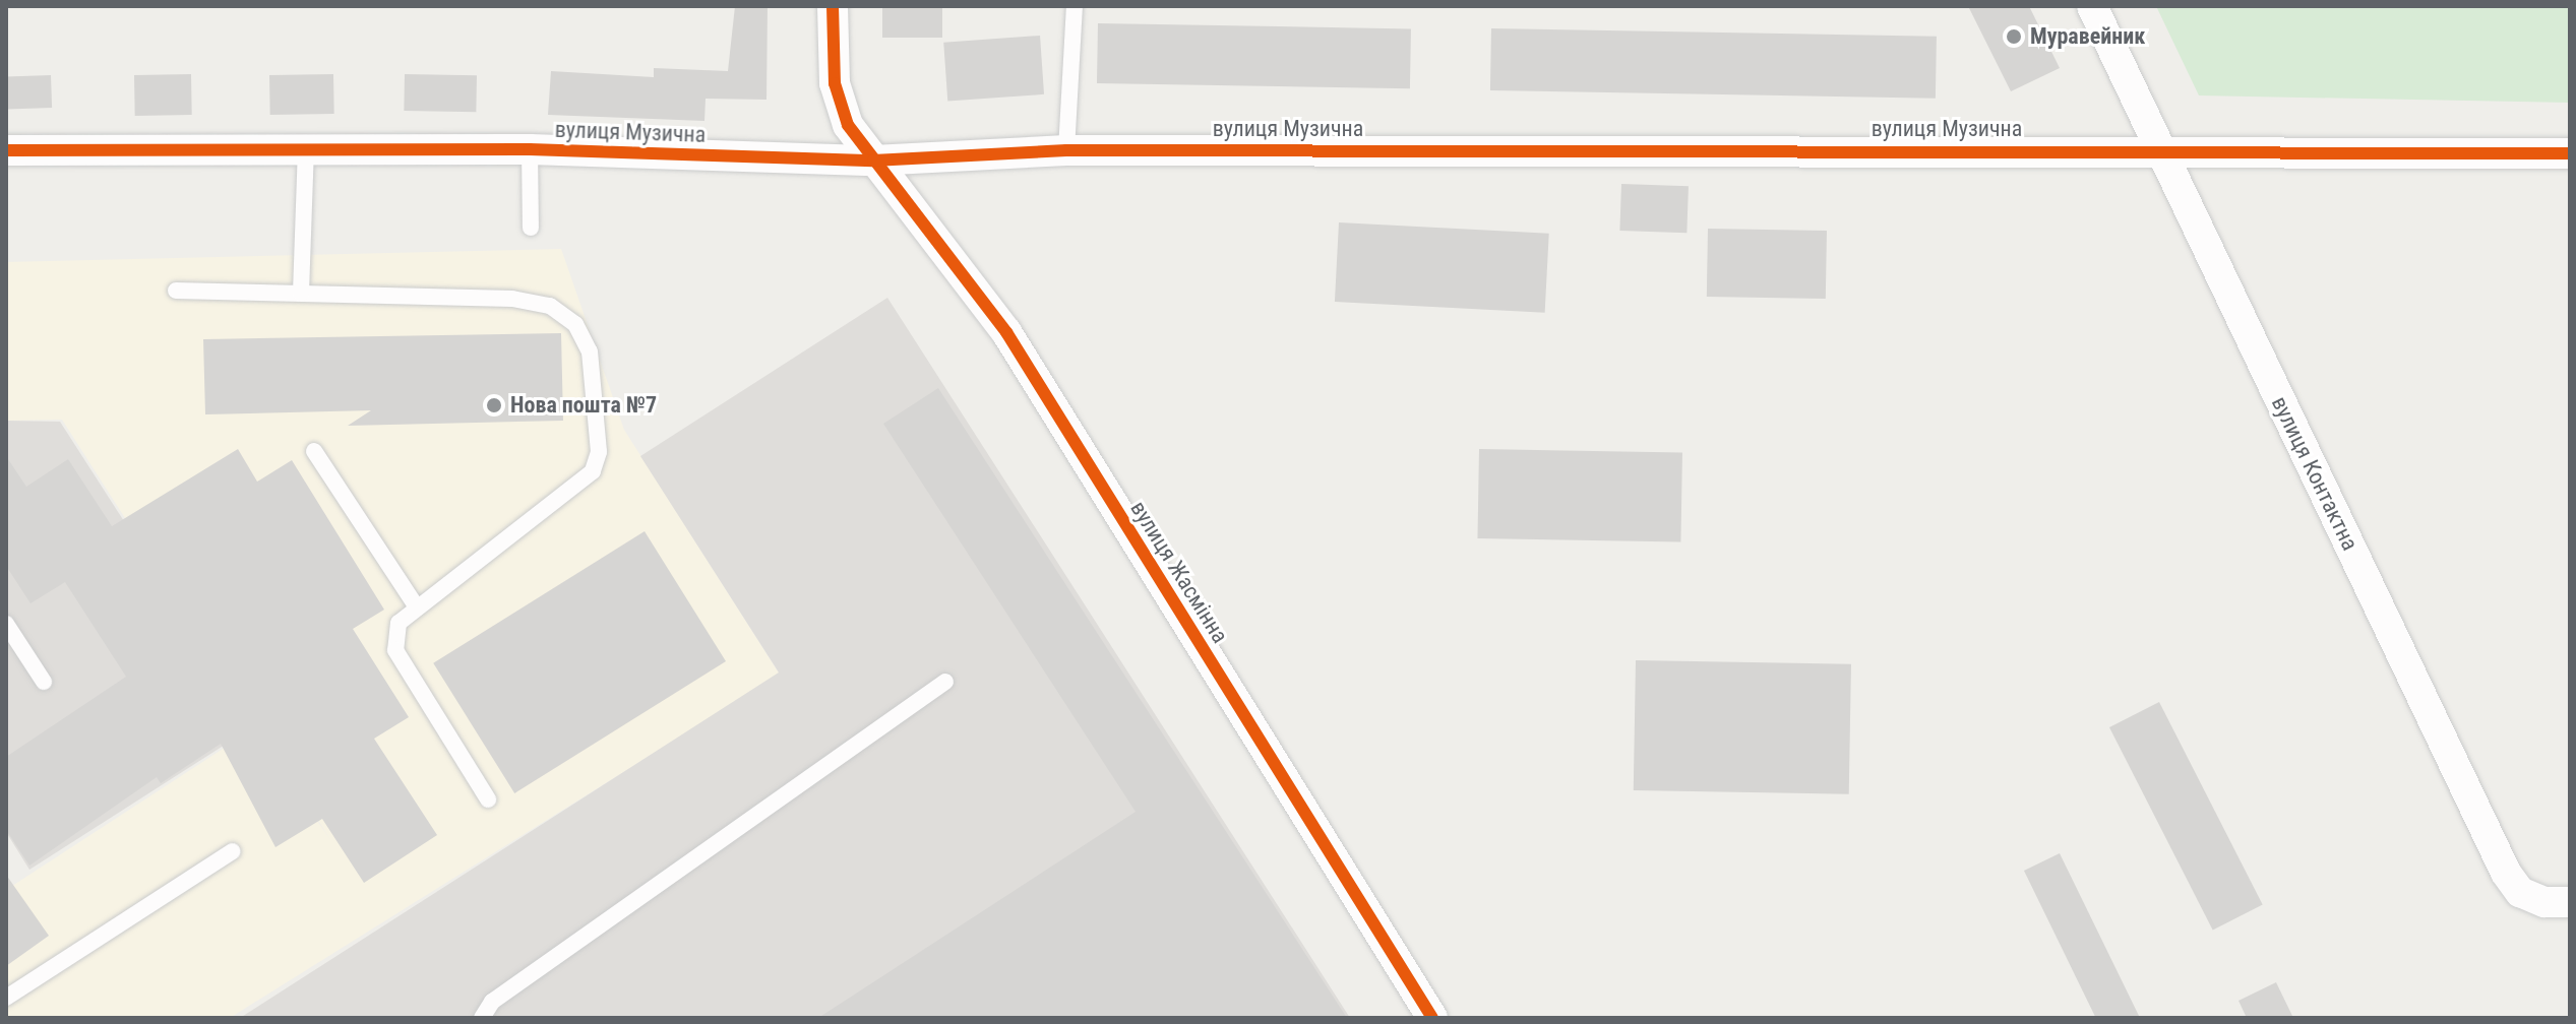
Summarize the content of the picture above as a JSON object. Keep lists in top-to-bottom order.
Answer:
{
  "streets": {
    "street": ["вулиця Музична", "вулиця Контактна", "вулиця Жасмінна"]
  },
  "crossings": [
    ["вулиця Музична", "вулиця Контактна"],
    ["вулиця Музична", "вулиця Жасмінна"]
  ],
  "places": ["Муравейник", "Нова пошта №7"]
}
